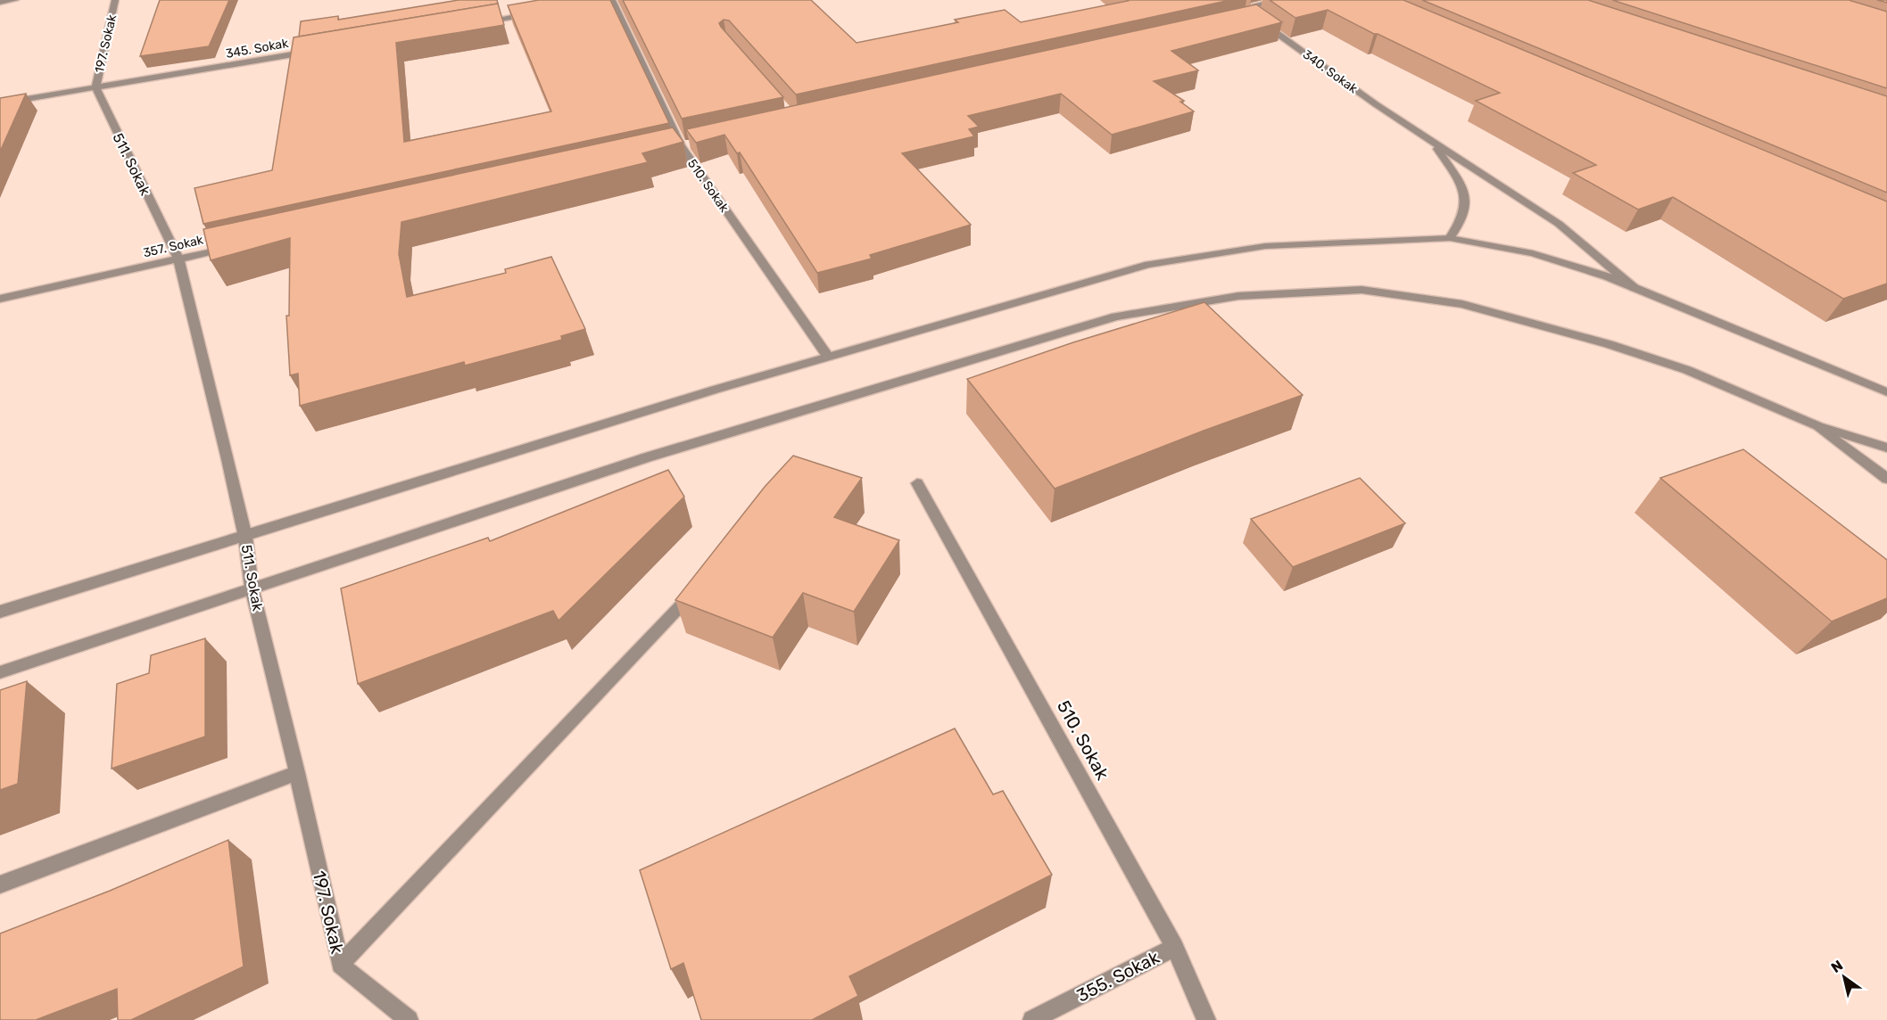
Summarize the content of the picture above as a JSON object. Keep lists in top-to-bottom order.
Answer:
{
  "streets": {
    "street": [
      "197. Sokak",
      "345. Sokak",
      "340. Sokak",
      "511. Sokak",
      "510. Sokak",
      "357. Sokak",
      "355. Sokak"
    ]
  },
  "crossings": [
    ["197. Sokak", "345. Sokak"],
    ["197. Sokak", "511. Sokak"],
    ["345. Sokak", "511. Sokak"],
    ["511. Sokak", "357. Sokak"],
    ["510. Sokak", "355. Sokak"]
  ],
  "north": "top left"
}
